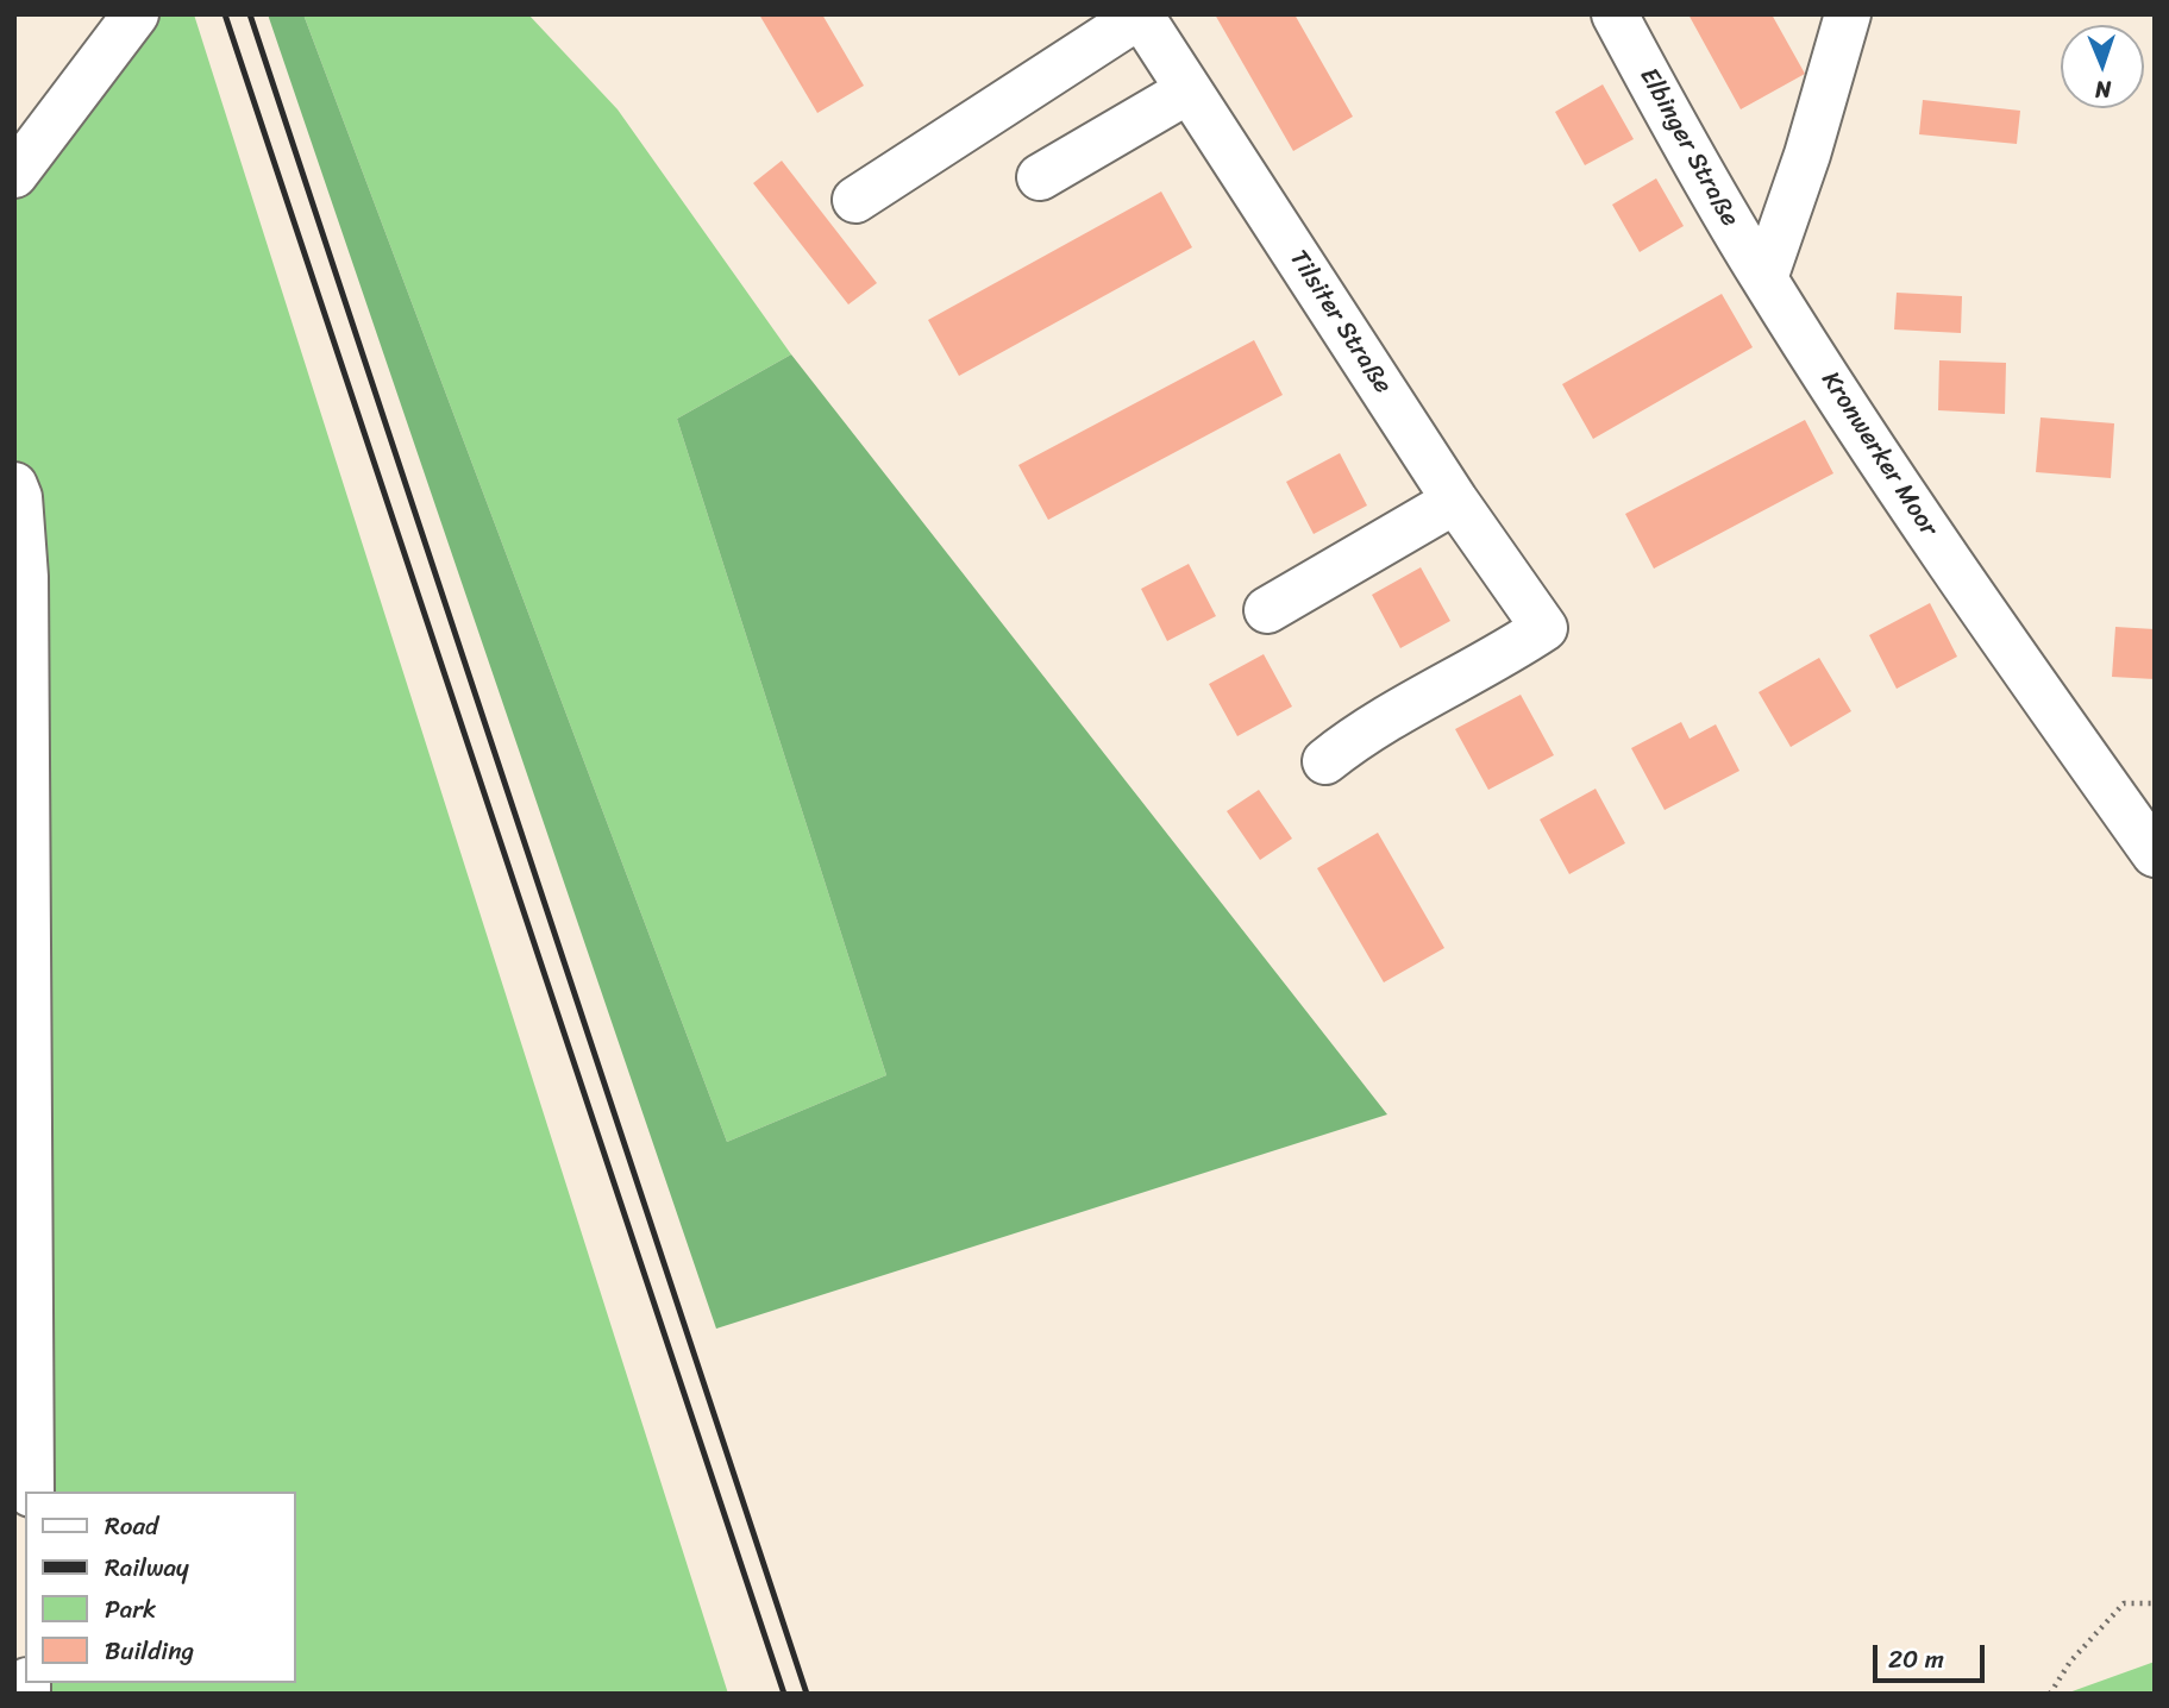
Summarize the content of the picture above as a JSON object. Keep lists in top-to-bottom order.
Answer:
{
  "streets": {
    "street": ["Elbinger Straße", "Tilsiter Straße", "Kronwerker Moor"]
  },
  "crossings": [
    ["Elbinger Straße", "Kronwerker Moor"]
  ],
  "legend": [
    "Road",
    "Railway",
    "Park",
    "Building"
  ],
  "scale_bar": "20 m",
  "north": "bottom"
}
